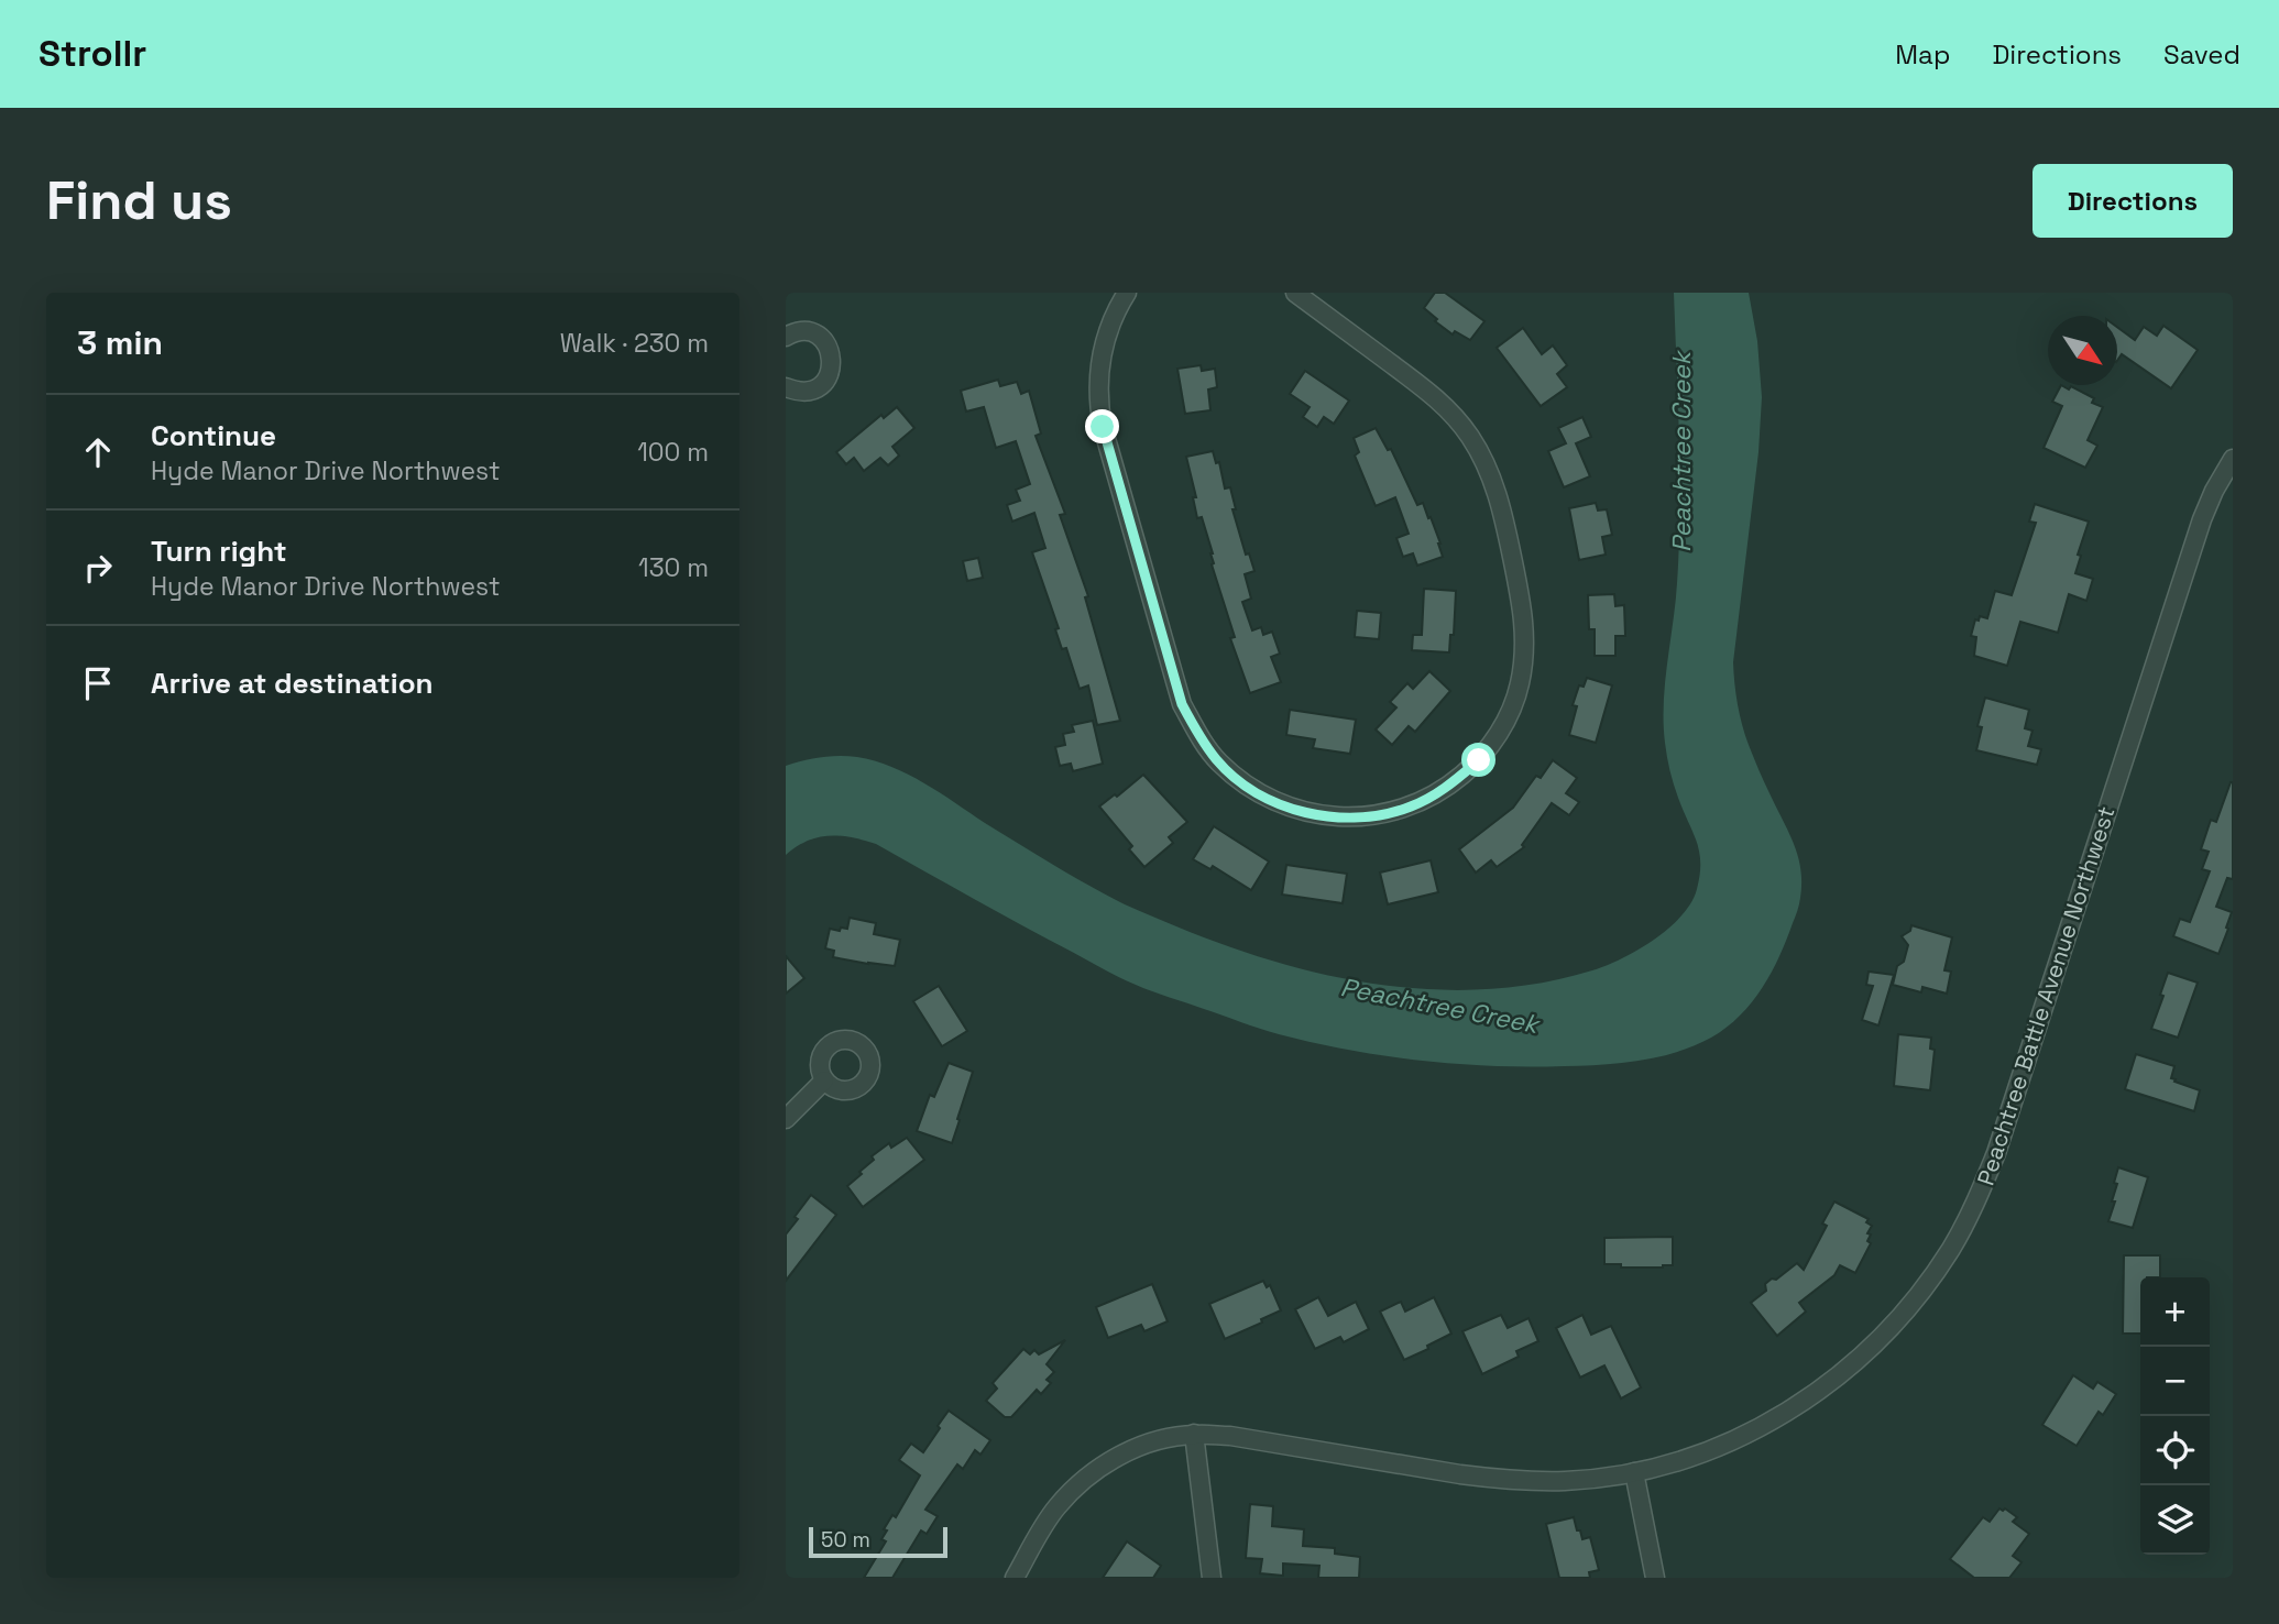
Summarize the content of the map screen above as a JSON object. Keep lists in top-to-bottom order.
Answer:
{
  "streets": {
    "street": ["Peachtree Battle Avenue Northwest"]
  },
  "water": ["Peachtree Creek"],
  "scale_bar": "50 m",
  "north": "bottom right",
  "page": {
    "header": "Strollr",
    "nav": ["Map", "Directions", "Saved"],
    "buttons": "Directions",
    "title": "Find us",
    "heading": ["3 min", "Walk · 230 m"],
    "list": [
      ["Continue", "Hyde Manor Drive Northwest", "100 m"],
      ["Turn right", "Hyde Manor Drive Northwest", "130 m"],
      "Arrive at destination"
    ],
    "map_buttons": ["+", "−"],
    "scale": "50 m"
  }
}
